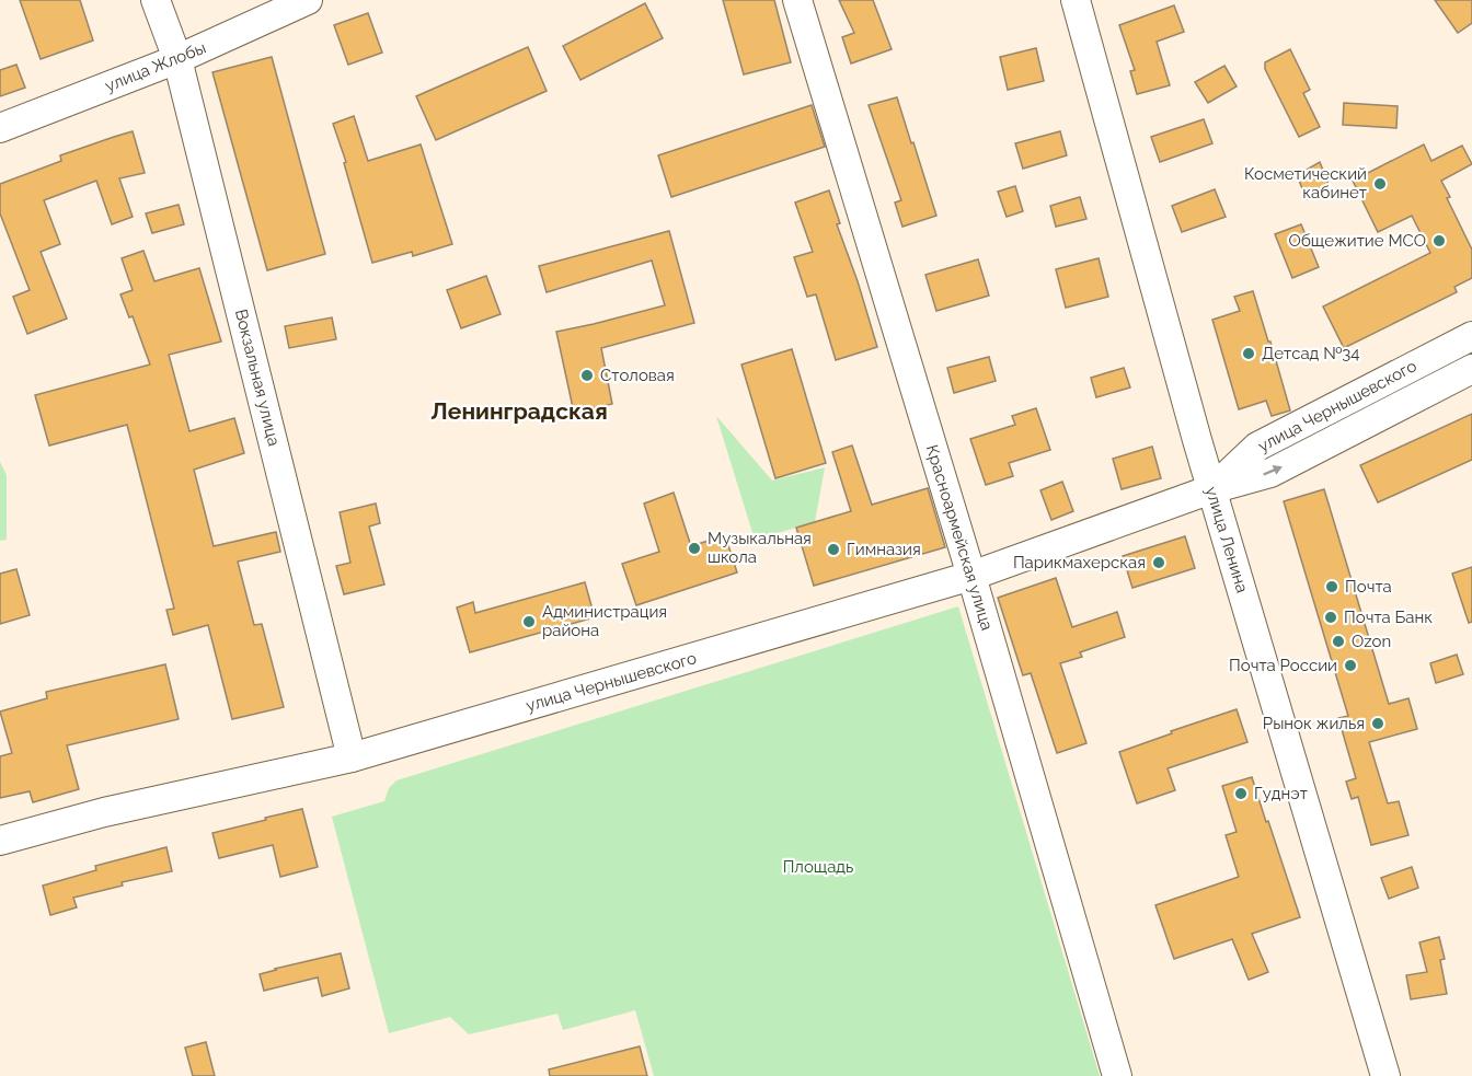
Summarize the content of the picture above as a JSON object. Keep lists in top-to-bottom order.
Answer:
{
  "streets": {
    "street": [
      "улица Жлобы",
      "Вокзальная улица",
      "улица Чернышевского",
      "Красноармейская улица",
      "улица Ленина"
    ]
  },
  "crossings": [
    ["улица Жлобы", "Вокзальная улица"],
    ["Вокзальная улица", "улица Чернышевского"],
    ["улица Чернышевского", "Красноармейская улица"],
    ["улица Чернышевского", "улица Ленина"]
  ],
  "districts": ["Ленинградская"],
  "parks": ["Площадь"],
  "places": [
    "Косметический кабинет",
    "Общежитие МСО",
    "Детсад №34",
    "Столовая",
    "Музыкальная школа",
    "Гимназия",
    "Парикмахерская",
    "Почта",
    "Почта Банк",
    "Администрация района",
    "Ozon",
    "Почта России",
    "Рынок жилья",
    "Гуднэт"
  ]
}
